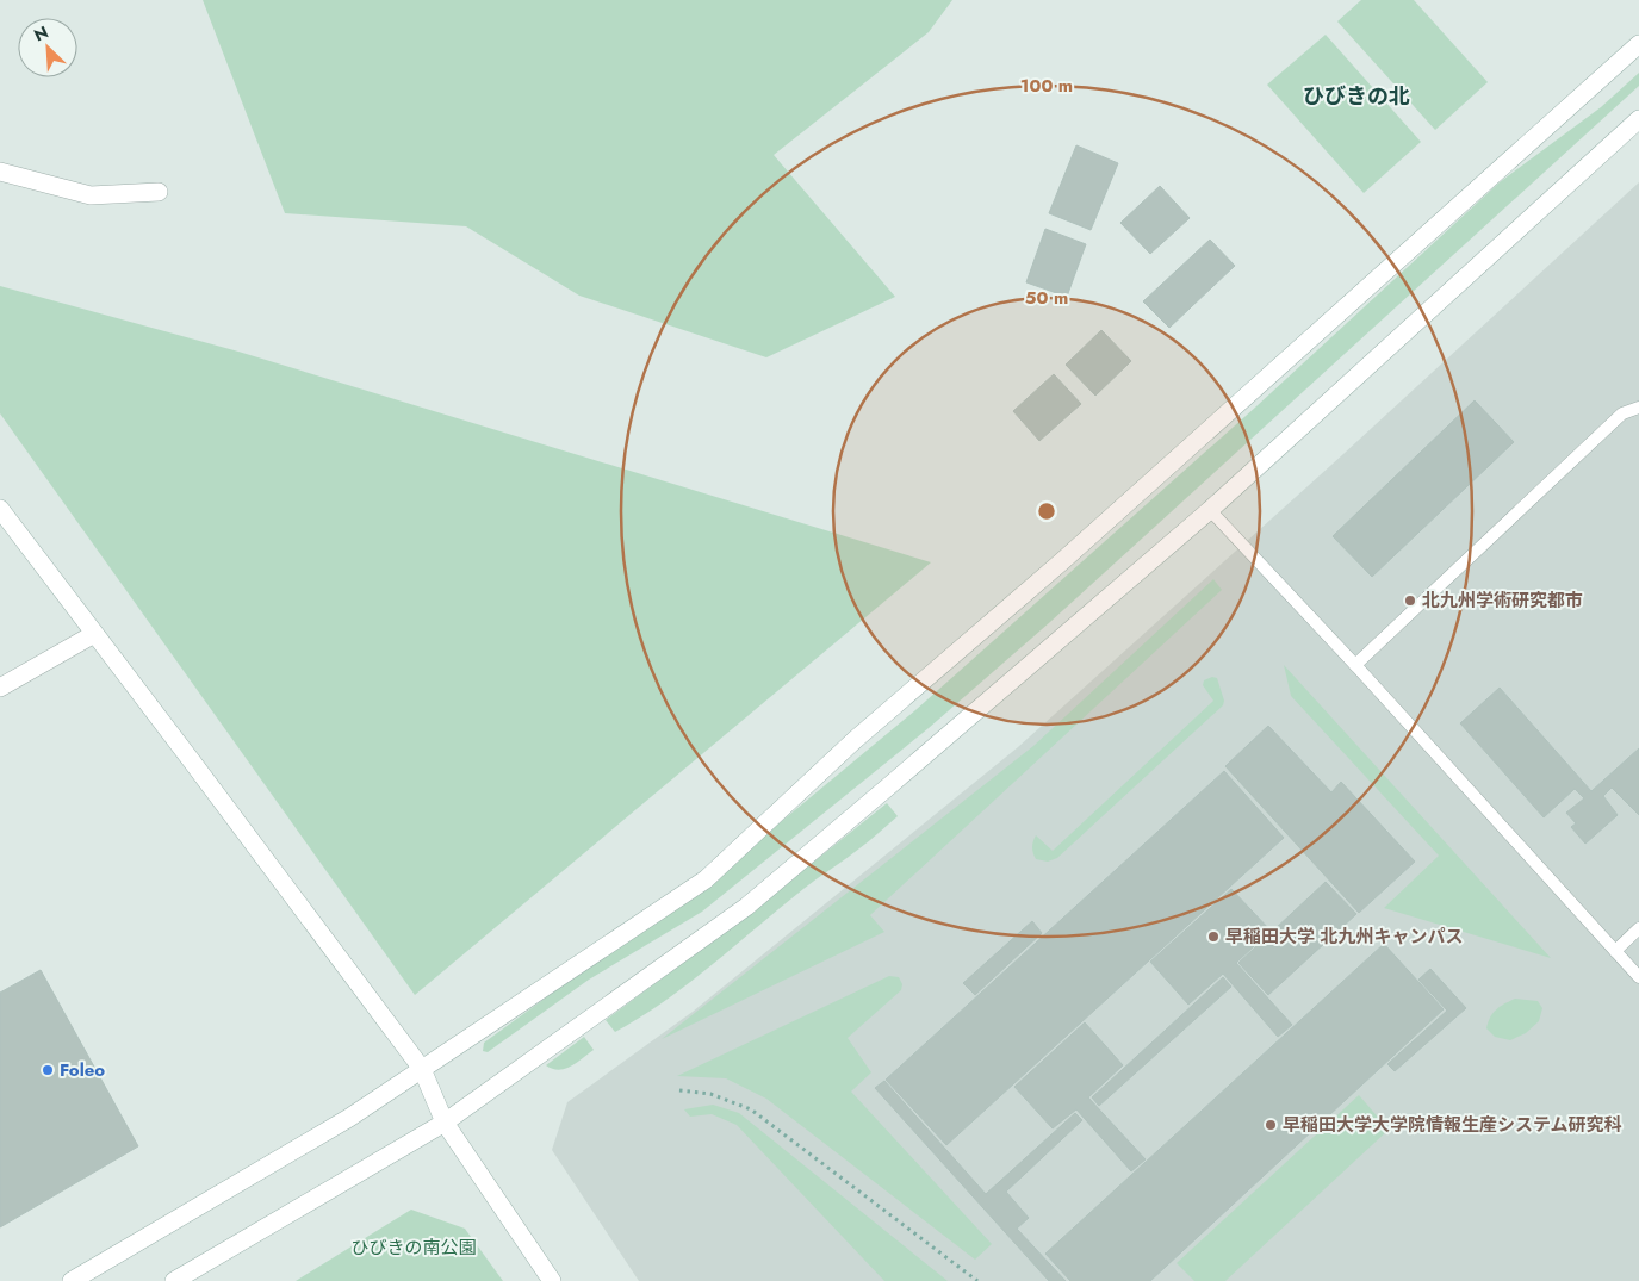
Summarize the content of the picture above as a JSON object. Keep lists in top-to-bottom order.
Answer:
{
  "districts": ["ひびきの北"],
  "parks": ["ひびきの南公園"],
  "places": [
    "北九州学術研究都市",
    "早稲田大学 北九州キャンパス",
    "Foleo",
    "早稲田大学大学院情報生産システム研究科"
  ],
  "north": "top left",
  "rings": ["100 m", "50 m"]
}
